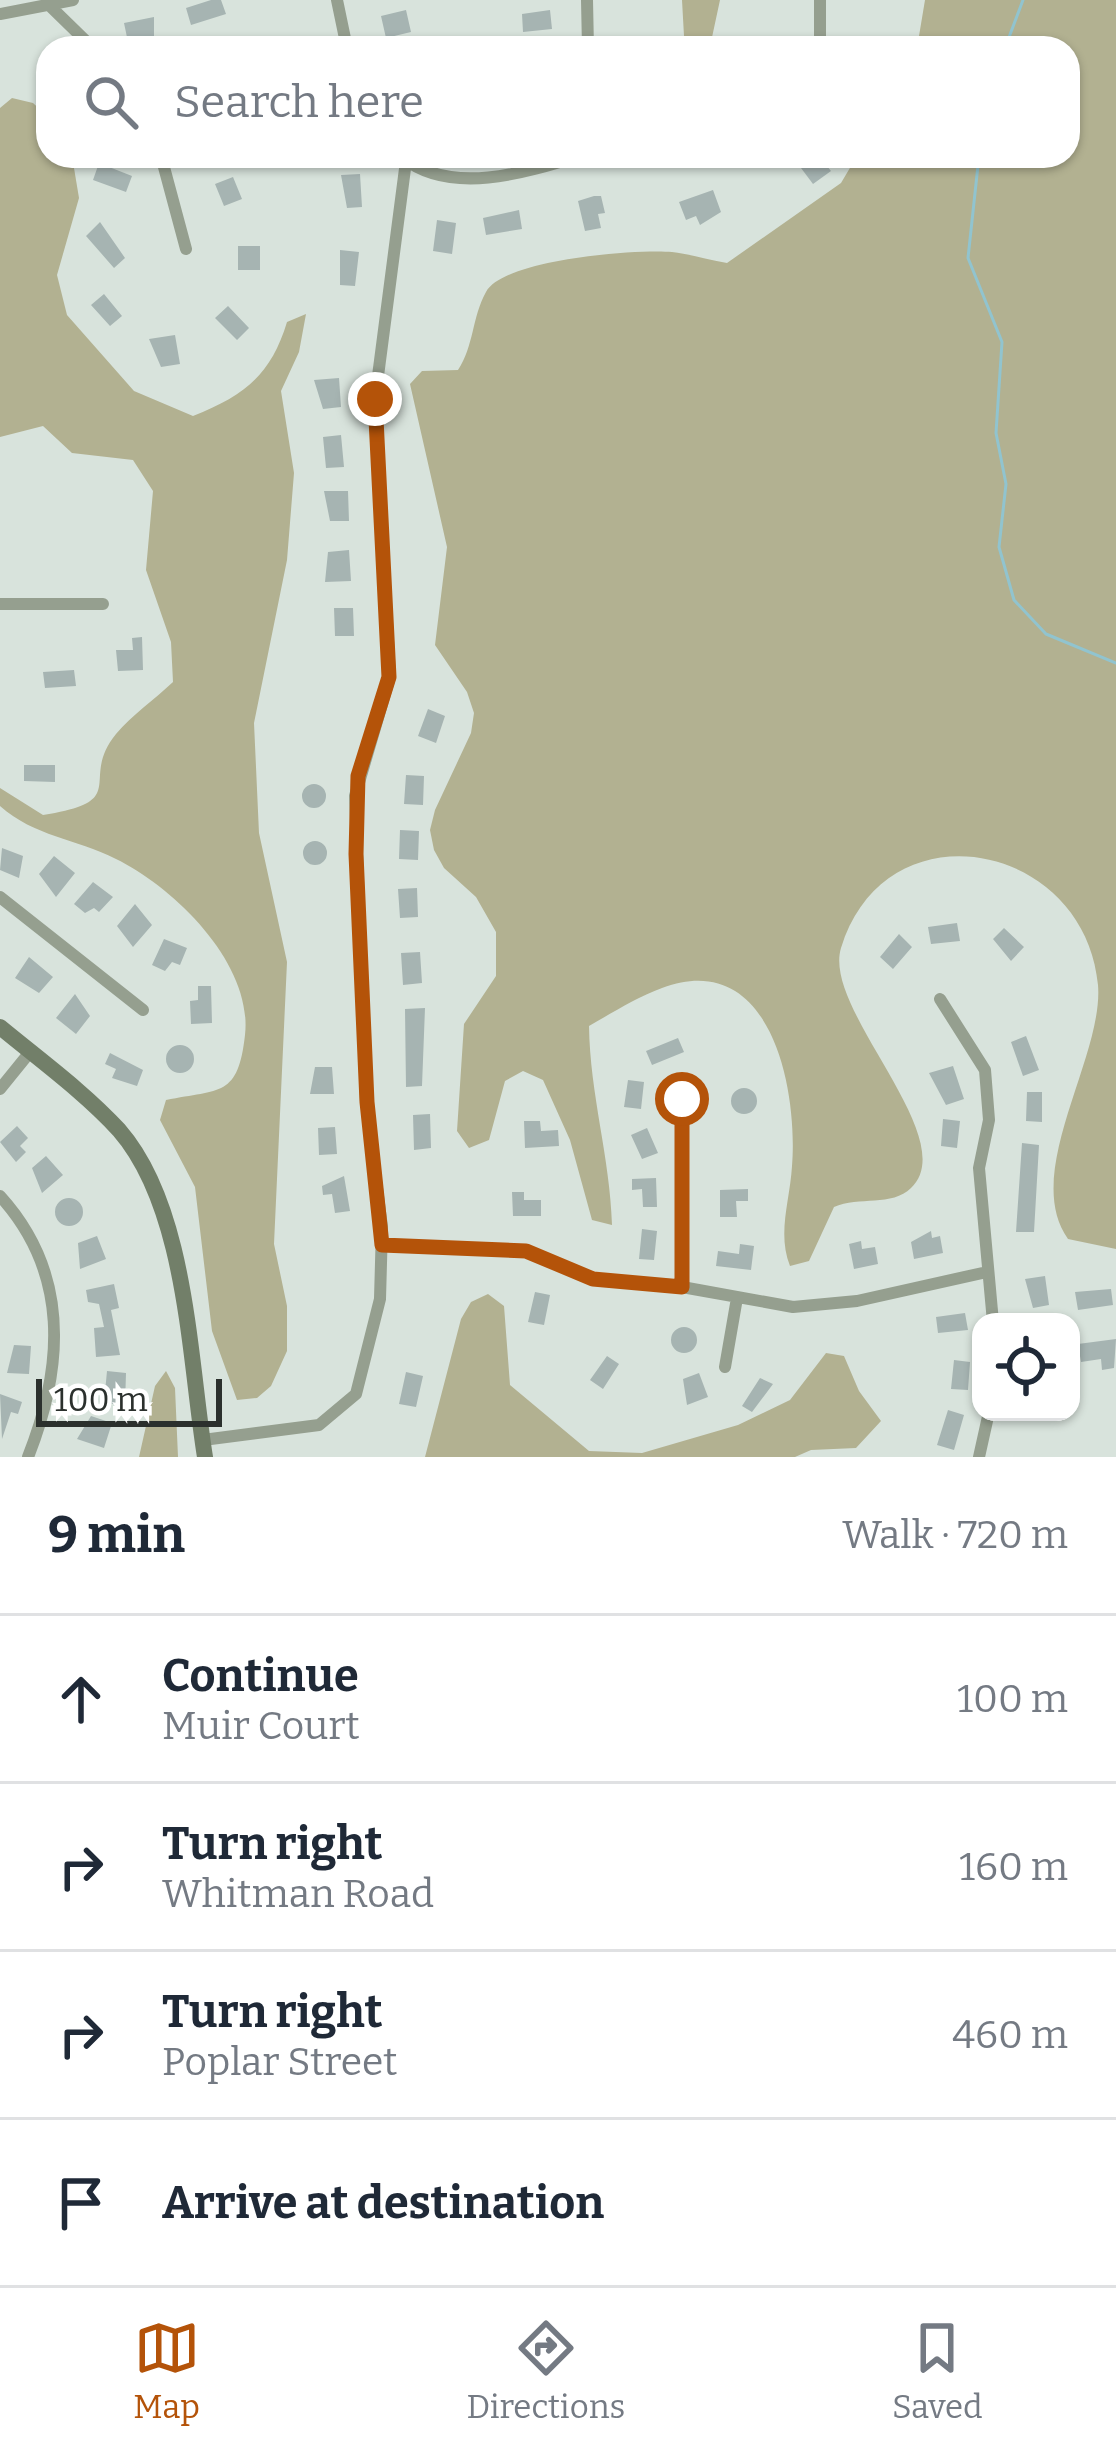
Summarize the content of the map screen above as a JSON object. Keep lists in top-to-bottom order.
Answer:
{
  "scale_bar": "100 m",
  "page": {
    "search": "Search here",
    "scale": "100 m",
    "heading": ["9 min", "Walk · 720 m"],
    "list": [
      ["Continue", "Muir Court", "100 m"],
      ["Turn right", "Whitman Road", "160 m"],
      ["Turn right", "Poplar Street", "460 m"],
      "Arrive at destination"
    ],
    "nav": ["Map", "Directions", "Saved"]
  }
}
